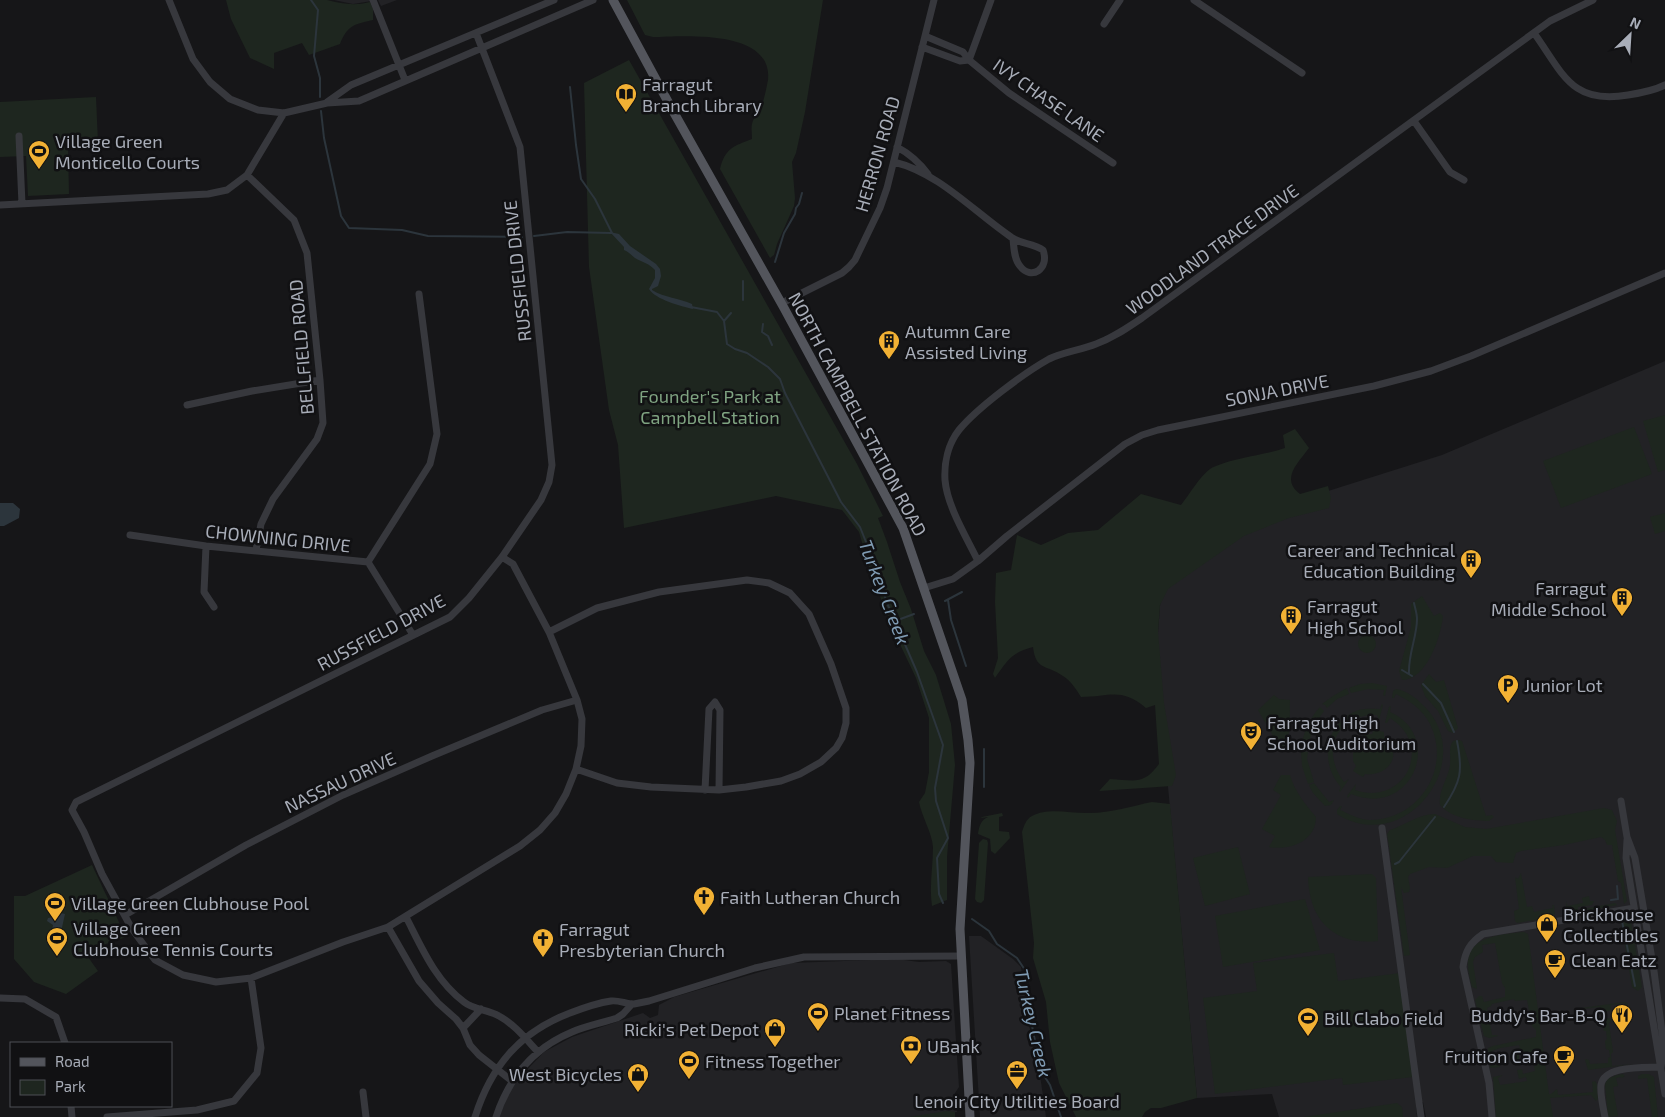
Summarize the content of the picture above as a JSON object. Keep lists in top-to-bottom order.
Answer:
{
  "streets": {
    "main road": ["NORTH CAMPBELL STATION ROAD"],
    "street": [
      "IVY CHASE LANE",
      "HERRON ROAD",
      "WOODLAND TRACE DRIVE",
      "RUSSFIELD DRIVE",
      "BELLFIELD ROAD",
      "SONJA DRIVE",
      "CHOWNING DRIVE",
      "NASSAU DRIVE"
    ]
  },
  "crossings": [
    ["IVY CHASE LANE", "HERRON ROAD"],
    ["HERRON ROAD", "NORTH CAMPBELL STATION ROAD"],
    ["WOODLAND TRACE DRIVE", "SONJA DRIVE"],
    ["RUSSFIELD DRIVE", "CHOWNING DRIVE"],
    ["RUSSFIELD DRIVE", "NASSAU DRIVE"],
    ["BELLFIELD ROAD", "CHOWNING DRIVE"],
    ["SONJA DRIVE", "NORTH CAMPBELL STATION ROAD"]
  ],
  "water": ["Turkey Creek"],
  "parks": ["Founder's Park at Campbell Station"],
  "places": {
    "library": ["Farragut Branch Library"],
    "sports": [
      "Village Green Monticello Courts",
      "Village Green Clubhouse Pool",
      "Village Green Clubhouse Tennis Courts",
      "Planet Fitness",
      "Bill Clabo Field",
      "Fitness Together"
    ],
    "building": [
      "Autumn Care Assisted Living",
      "Career and Technical Education Building",
      "Farragut Middle School",
      "Farragut High School"
    ],
    "parking": ["Junior Lot"],
    "theatre": ["Farragut High School Auditorium"],
    "church": ["Faith Lutheran Church", "Farragut Presbyterian Church"],
    "shop": ["Brickhouse Collectibles", "Ricki's Pet Depot", "West Bicycles"],
    "cafe": ["Clean Eatz", "Fruition Cafe"],
    "restaurant": ["Buddy's Bar-B-Q"],
    "bank": ["UBank"],
    "office": ["Lenoir City Utilities Board"]
  },
  "legend": ["Road", "Park"],
  "north": "top right"
}
